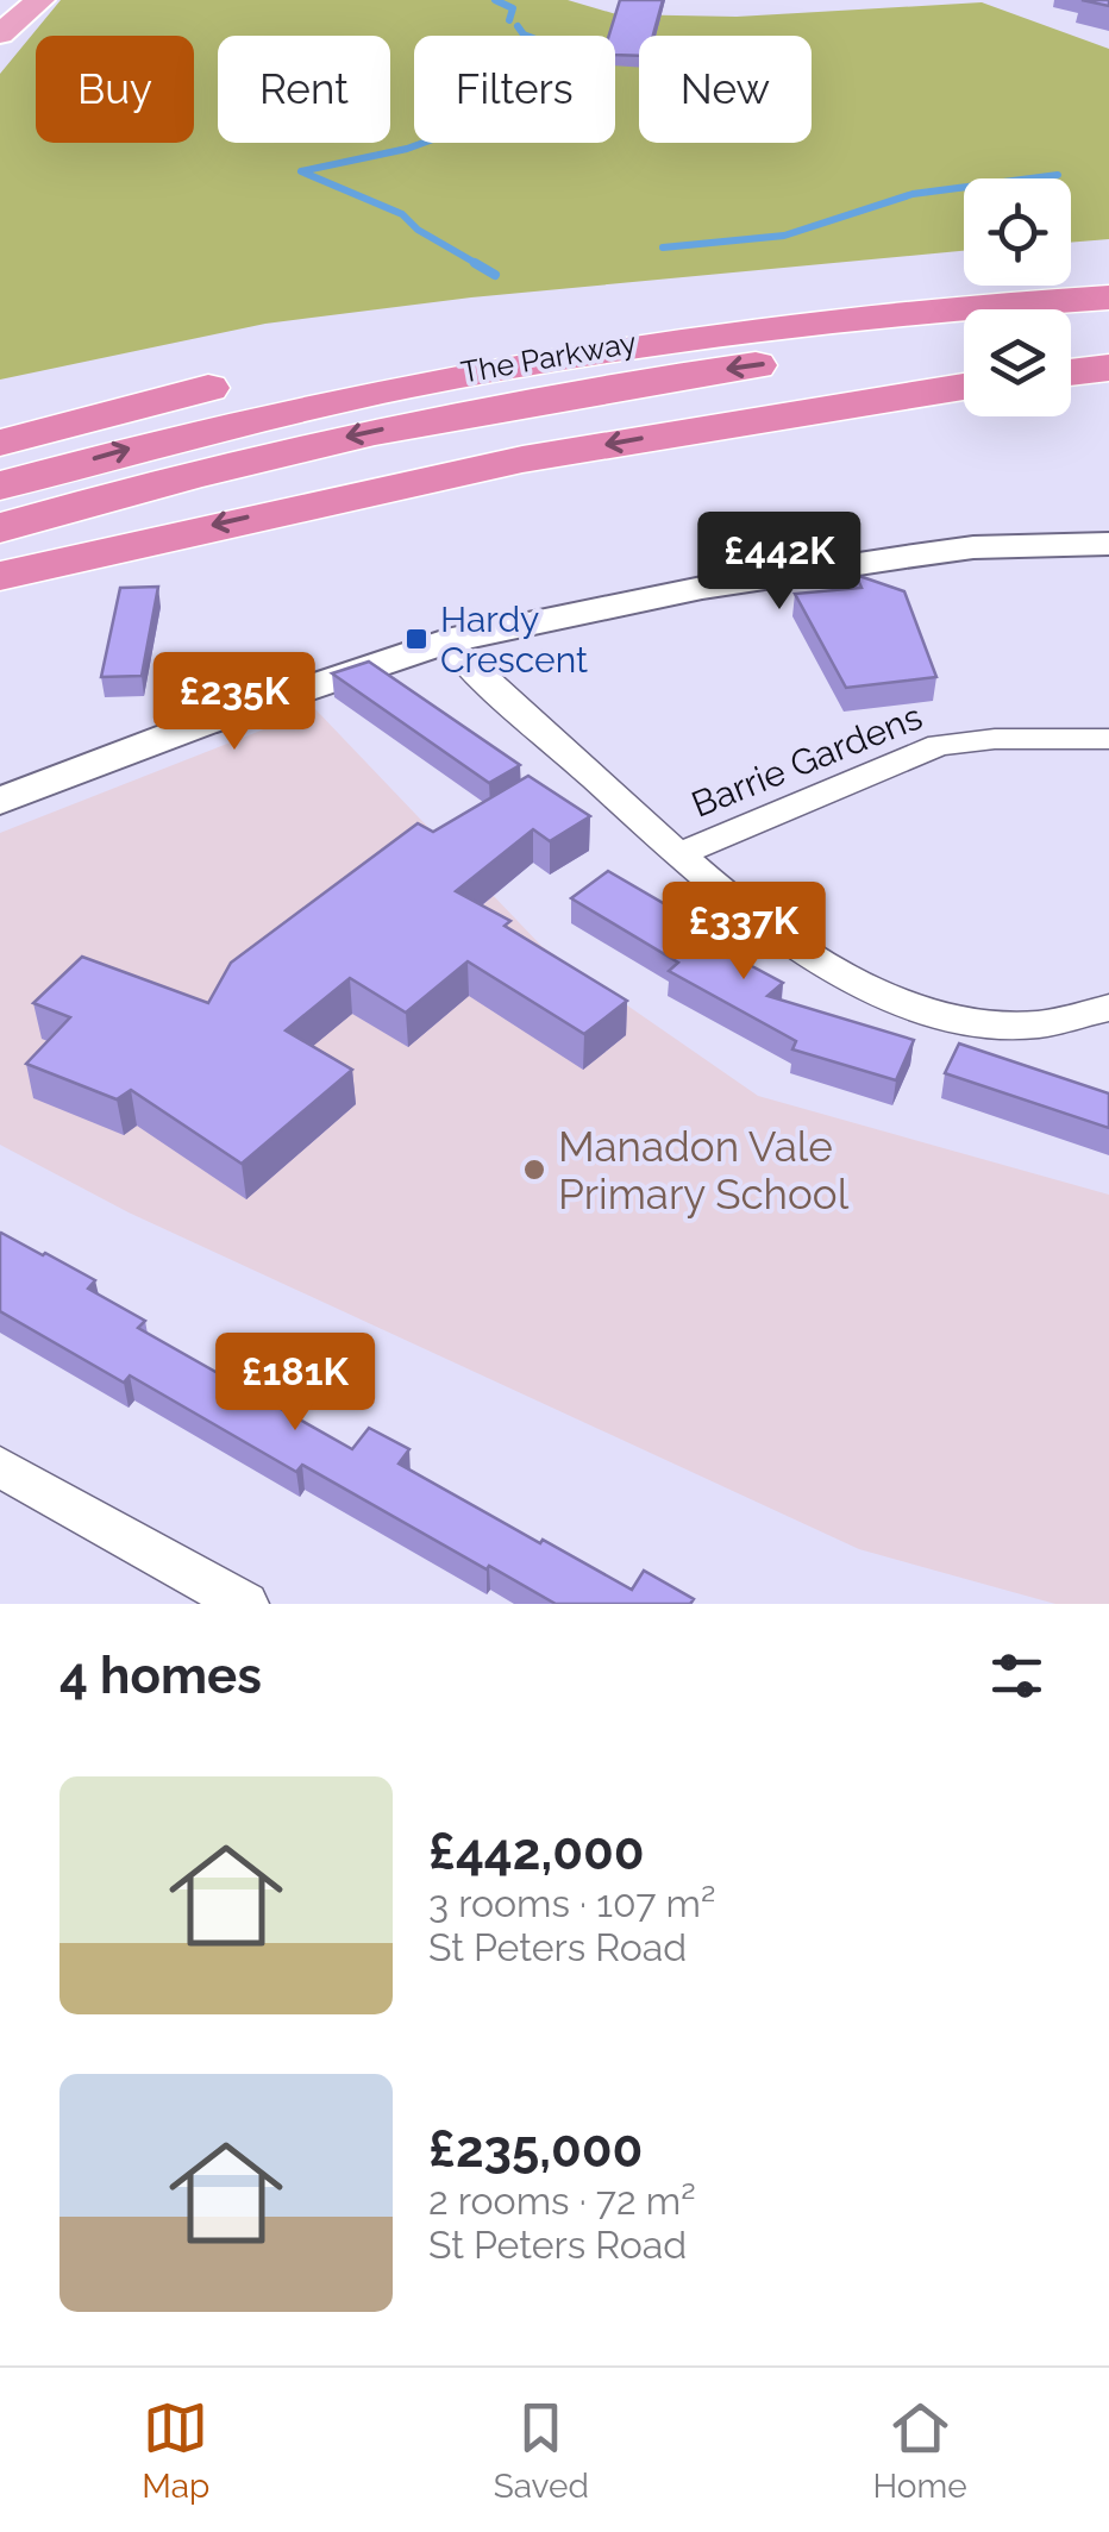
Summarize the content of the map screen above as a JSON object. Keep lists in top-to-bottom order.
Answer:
{
  "streets": {
    "highway": ["The Parkway"],
    "street": ["Barrie Gardens"]
  },
  "places": {
    "transit": ["Hardy Crescent"],
    "other": ["Manadon Vale Primary School"]
  },
  "page": {
    "chip": [
      "Buy",
      "Rent",
      "Filters",
      "New"
    ],
    "price": [
      "£442K",
      "£235K",
      "£337K",
      "£181K"
    ],
    "heading": "4 homes",
    "list": [
      {
        "name": "£442,000",
        "note": "3 rooms · 107 m² · St Peters Road"
      },
      {
        "name": "£235,000",
        "note": "2 rooms · 72 m² · St Peters Road"
      }
    ],
    "tabs": ["Map", "Saved", "Home"]
  }
}
